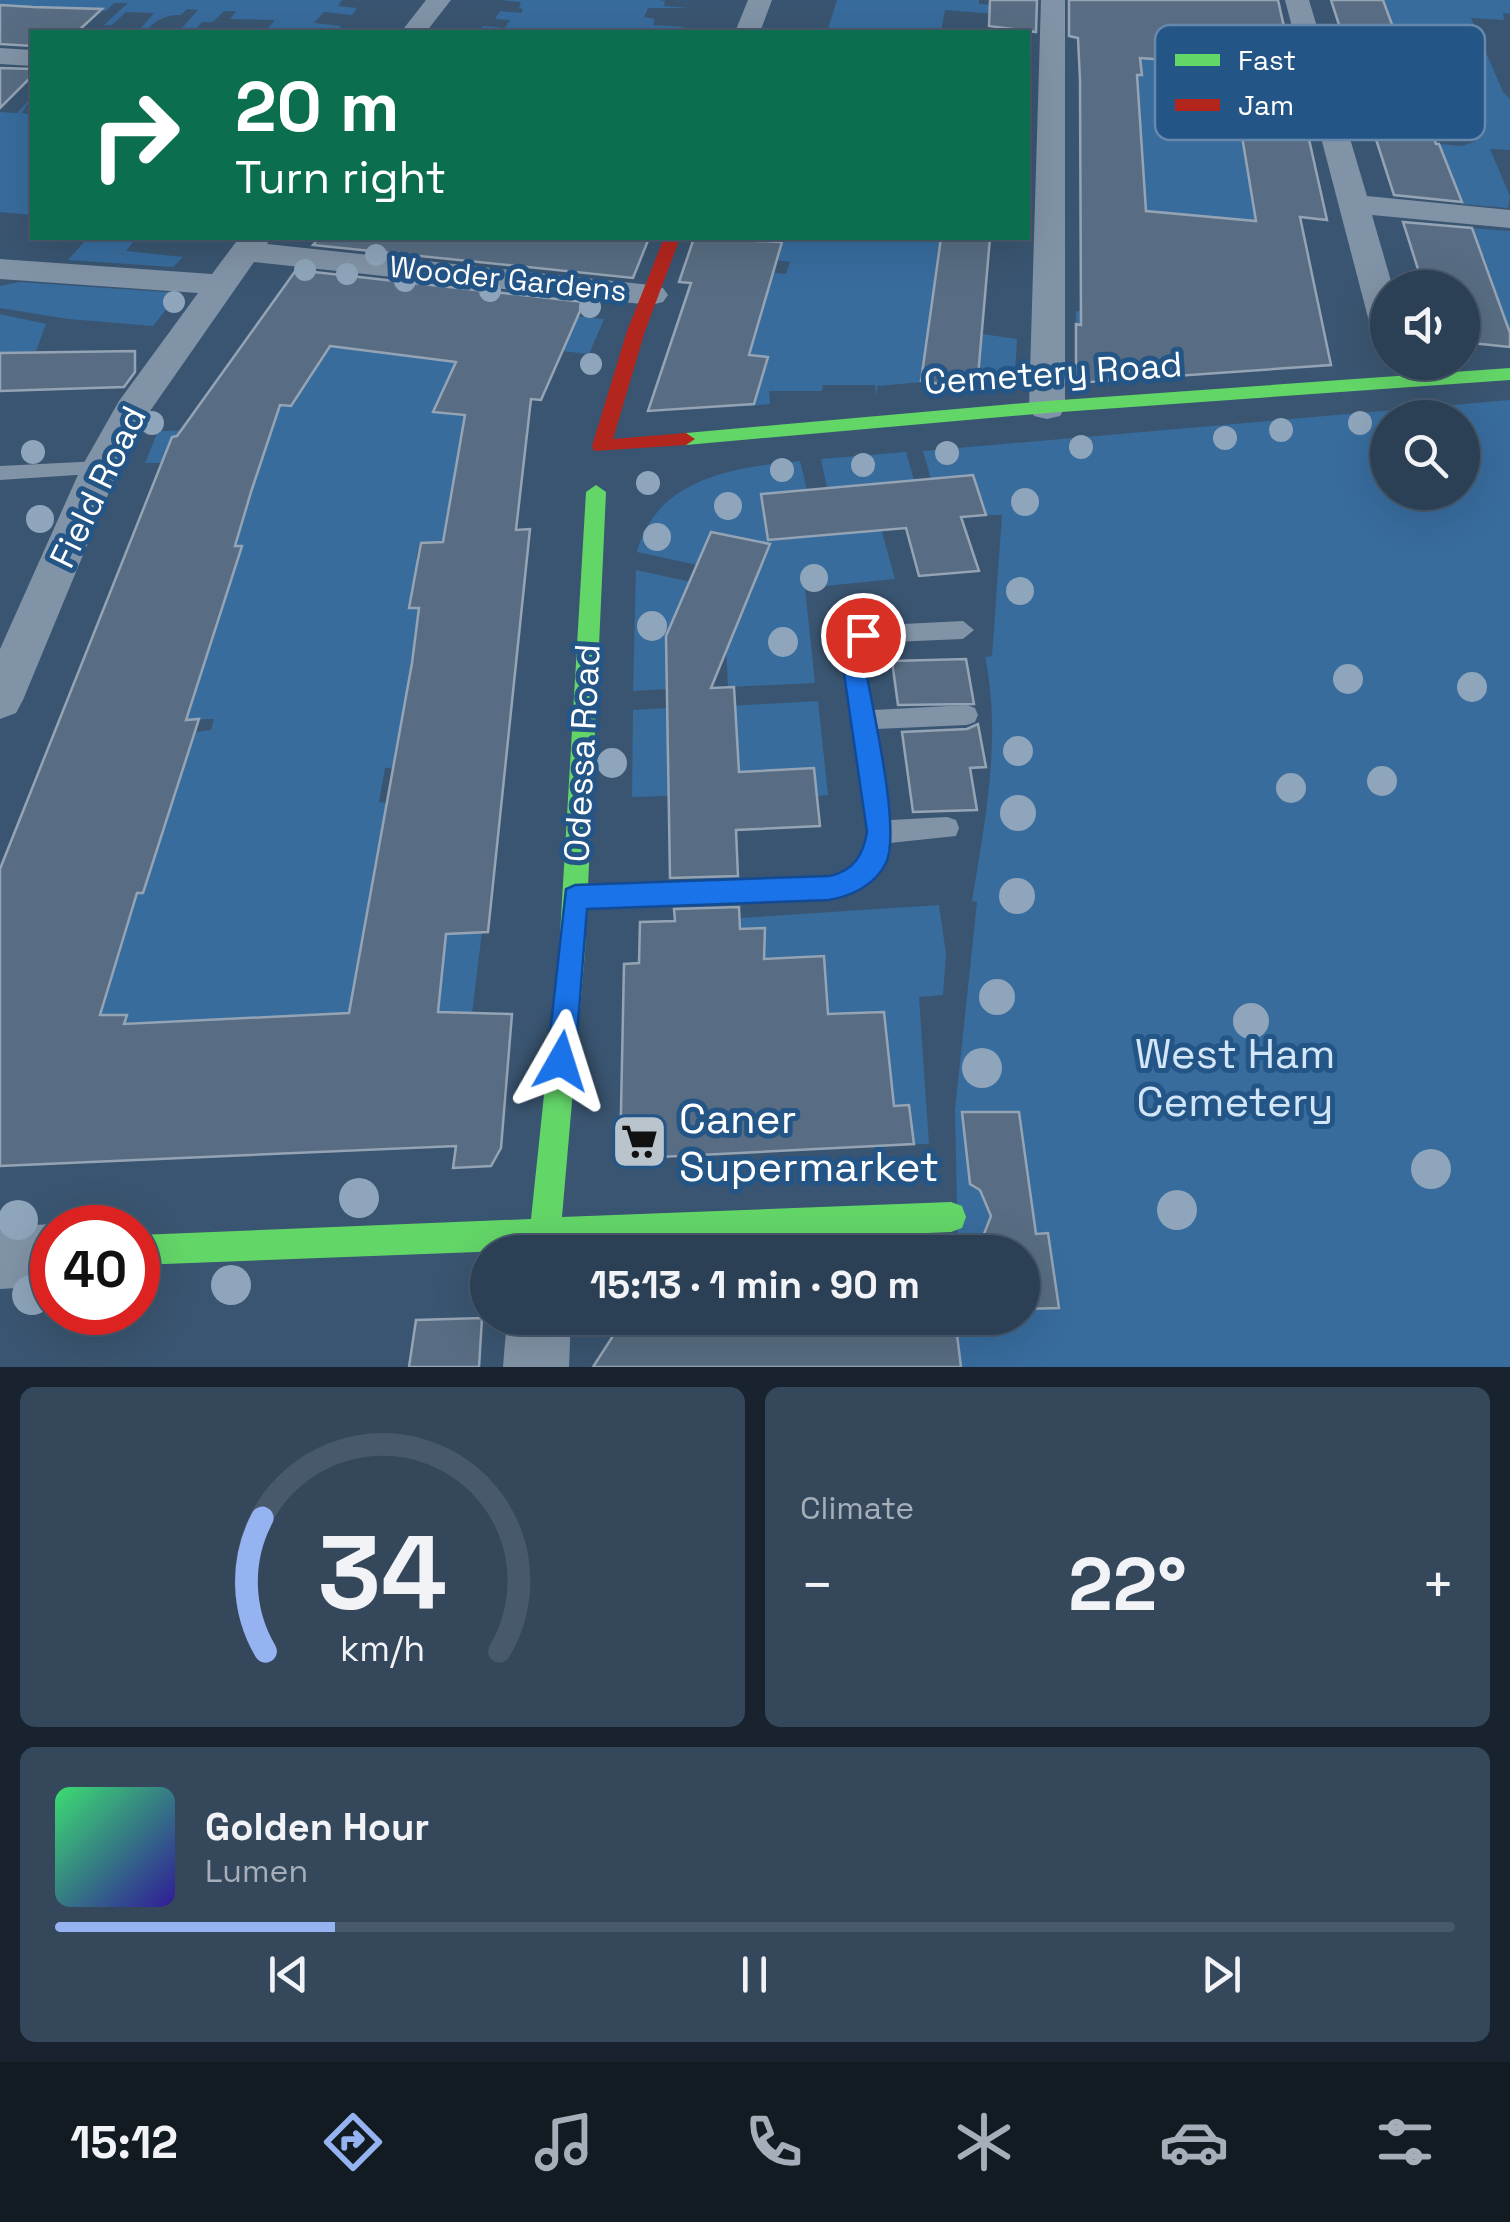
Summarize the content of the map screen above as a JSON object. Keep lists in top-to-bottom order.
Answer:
{
  "streets": {
    "street": [
      "Wooder Gardens",
      "Cemetery Road",
      "Field Road",
      "Odessa Road"
    ]
  },
  "crossings": [
    ["Wooder Gardens", "Cemetery Road"],
    ["Wooder Gardens", "Field Road"]
  ],
  "parks": ["West Ham Cemetery"],
  "places": {
    "supermarket": ["Caner Supermarket"]
  },
  "legend": ["Fast", "Jam"],
  "page": {
    "turn": ["20 m", "Turn right"],
    "limit": "40",
    "trip": "15:13 · 1 min · 90 m",
    "tile": "Climate",
    "heat": ["−", "22°", "+"],
    "song": ["Golden Hour", "Lumen"],
    "tabs": "15:12",
    "gauge": ["34", "km/h"]
  }
}
